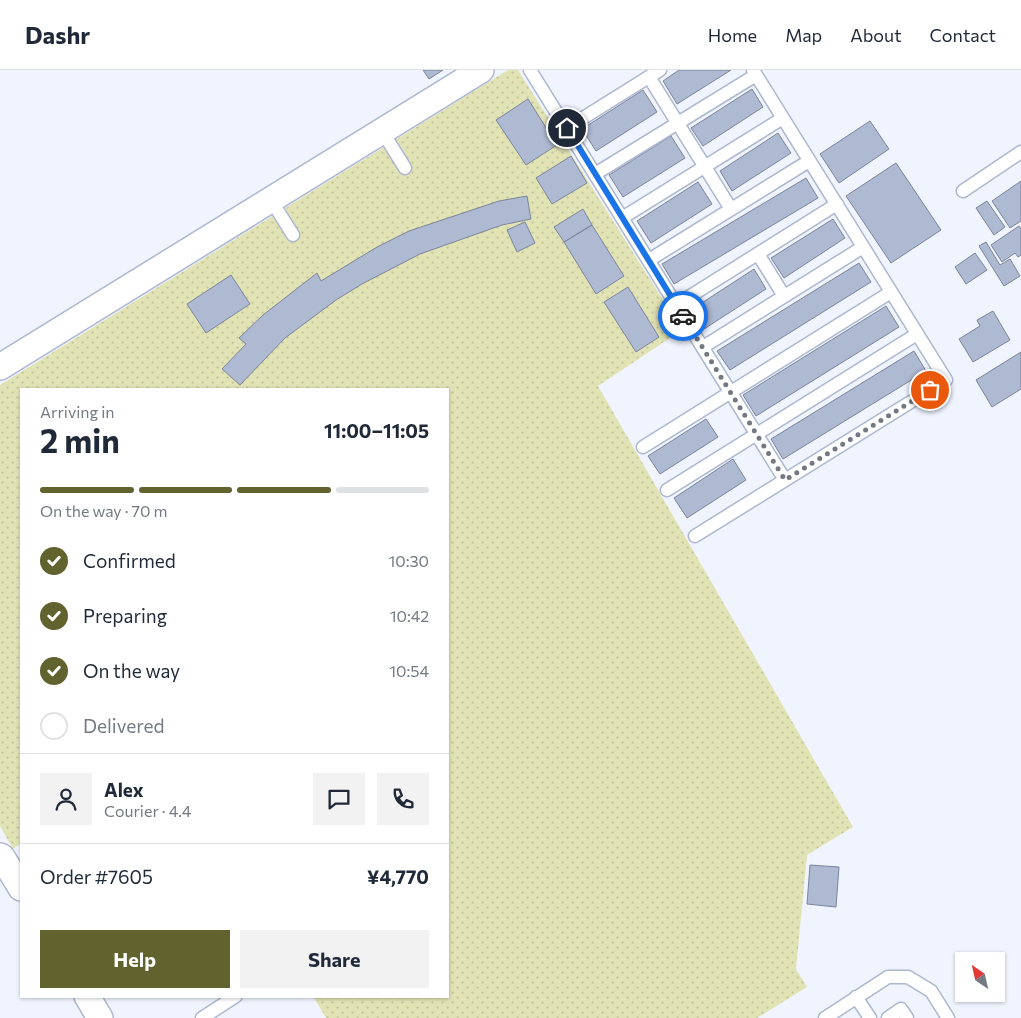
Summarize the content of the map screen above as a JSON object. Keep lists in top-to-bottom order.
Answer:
{
  "north": "top left",
  "page": {
    "header": "Dashr",
    "nav": [
      "Home",
      "Map",
      "About",
      "Contact"
    ],
    "heading": ["2 min", "Arriving in", "11:00–11:05"],
    "panel": [
      "Alex",
      "Courier · 4.4",
      "Order #7605",
      "¥4,770"
    ],
    "bar": "On the way · 70 m",
    "list": [
      ["Confirmed", "10:30"],
      ["Preparing", "10:42"],
      ["On the way", "10:54"],
      "Delivered"
    ],
    "buttons": ["Help", "Share"]
  }
}
